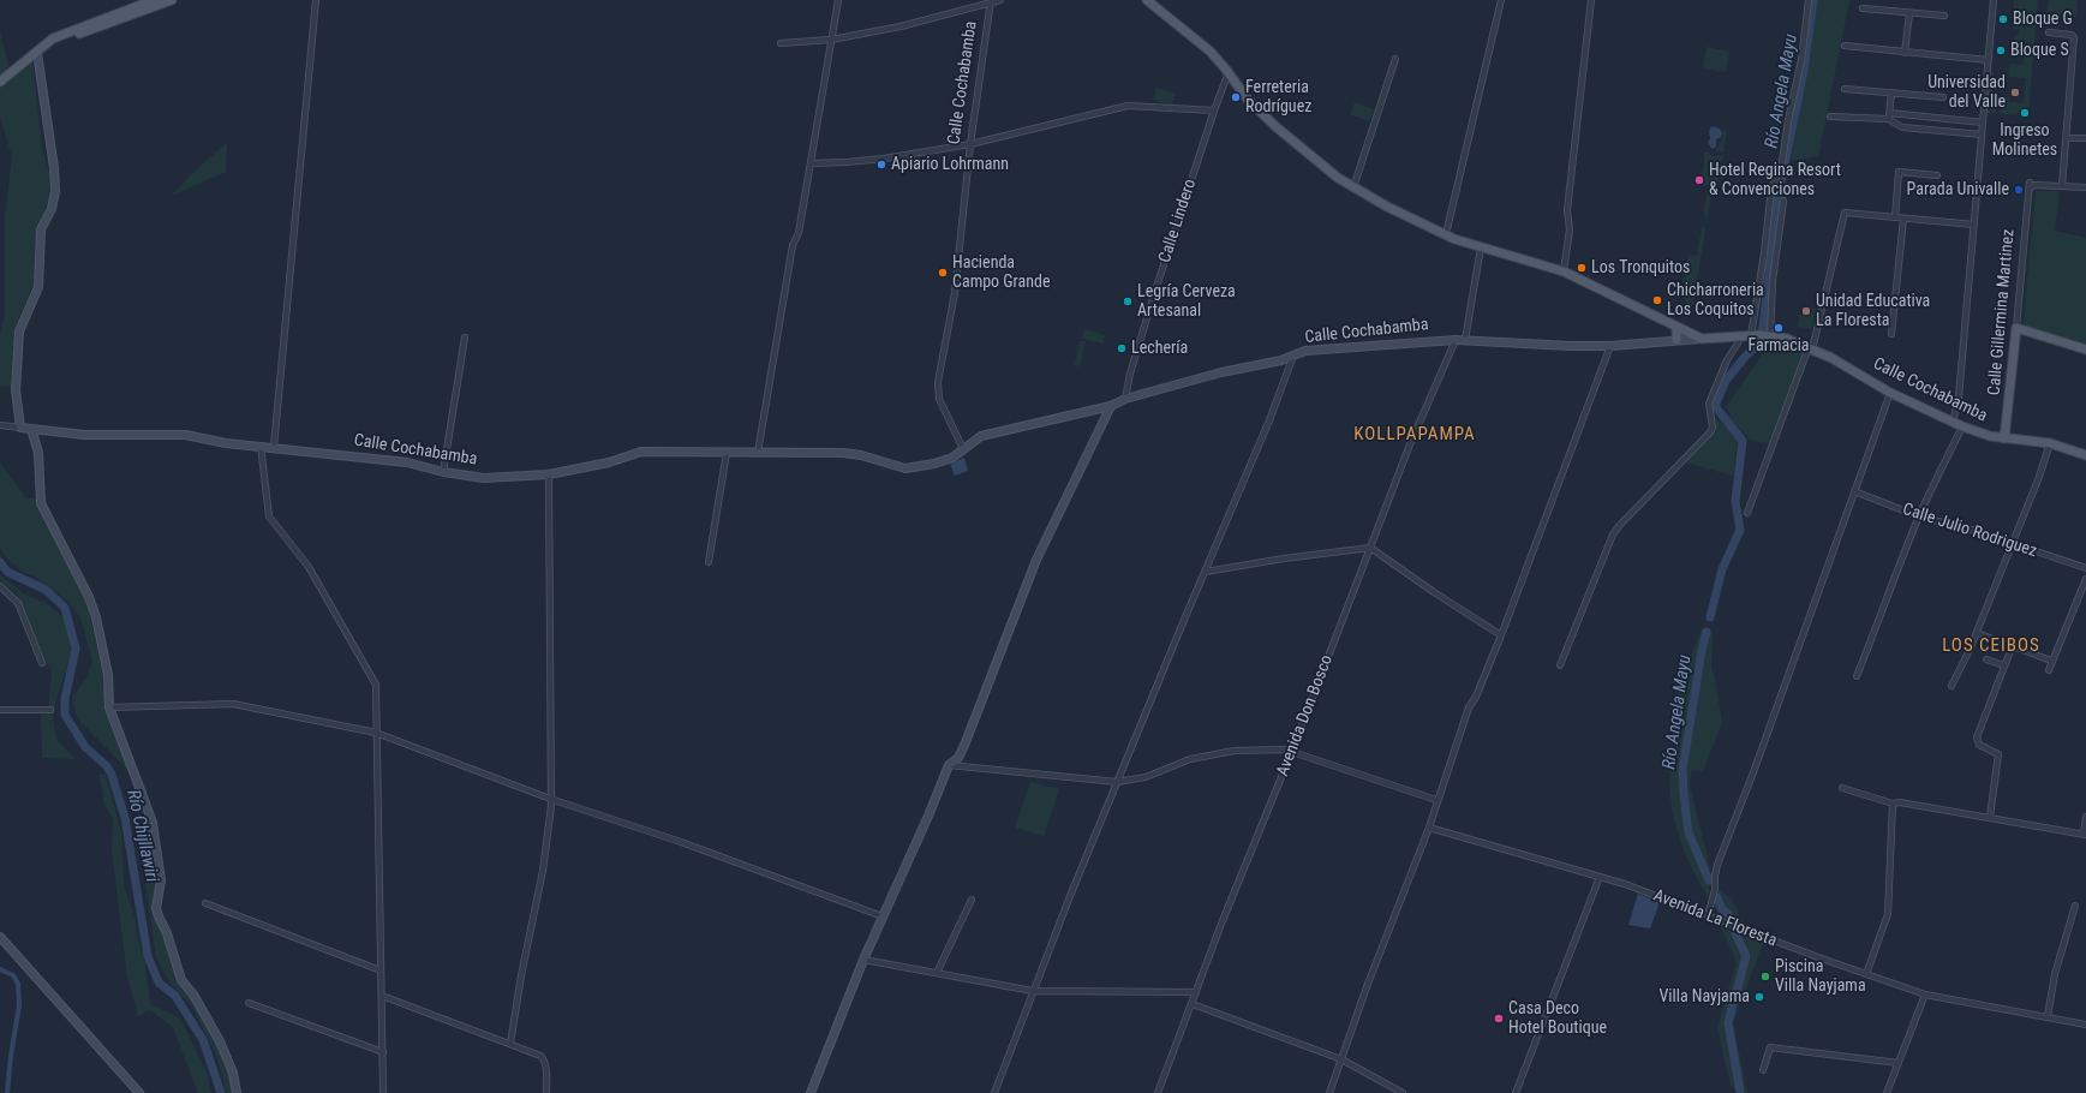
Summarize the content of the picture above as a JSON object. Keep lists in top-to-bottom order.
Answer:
{
  "streets": {
    "main road": ["Calle Cochabamba", "Calle Gillermina Martinez"],
    "street": [
      "Calle Lindero",
      "Calle Julio Rodriguez",
      "Avenida Don Bosco",
      "Avenida La Floresta"
    ]
  },
  "crossings": [
    ["Calle Cochabamba", "Calle Lindero"],
    ["Calle Cochabamba", "Calle Gillermina Martinez"],
    ["Calle Cochabamba", "Avenida Don Bosco"]
  ],
  "districts": ["KOLLPAPAMPA", "LOS CEIBOS"],
  "water": ["Río Angela Mayu", "Río Chijllawiri"],
  "places": [
    "Bloque G",
    "Bloque S",
    "Universidad del Valle",
    "Ferreteria Rodríguez",
    "Ingreso Molinetes",
    "Apiario Lohrmann",
    "Hotel Regina Resort & Convenciones",
    "Parada Univalle",
    "Los Tronquitos",
    "Hacienda Campo Grande",
    "Chicharroneria Los Coquitos",
    "Legría Cerveza Artesanal",
    "Unidad Educativa La Floresta",
    "Farmacia",
    "Lechería",
    "Piscina Villa Nayjama",
    "Villa Nayjama",
    "Casa Deco Hotel Boutique"
  ]
}
